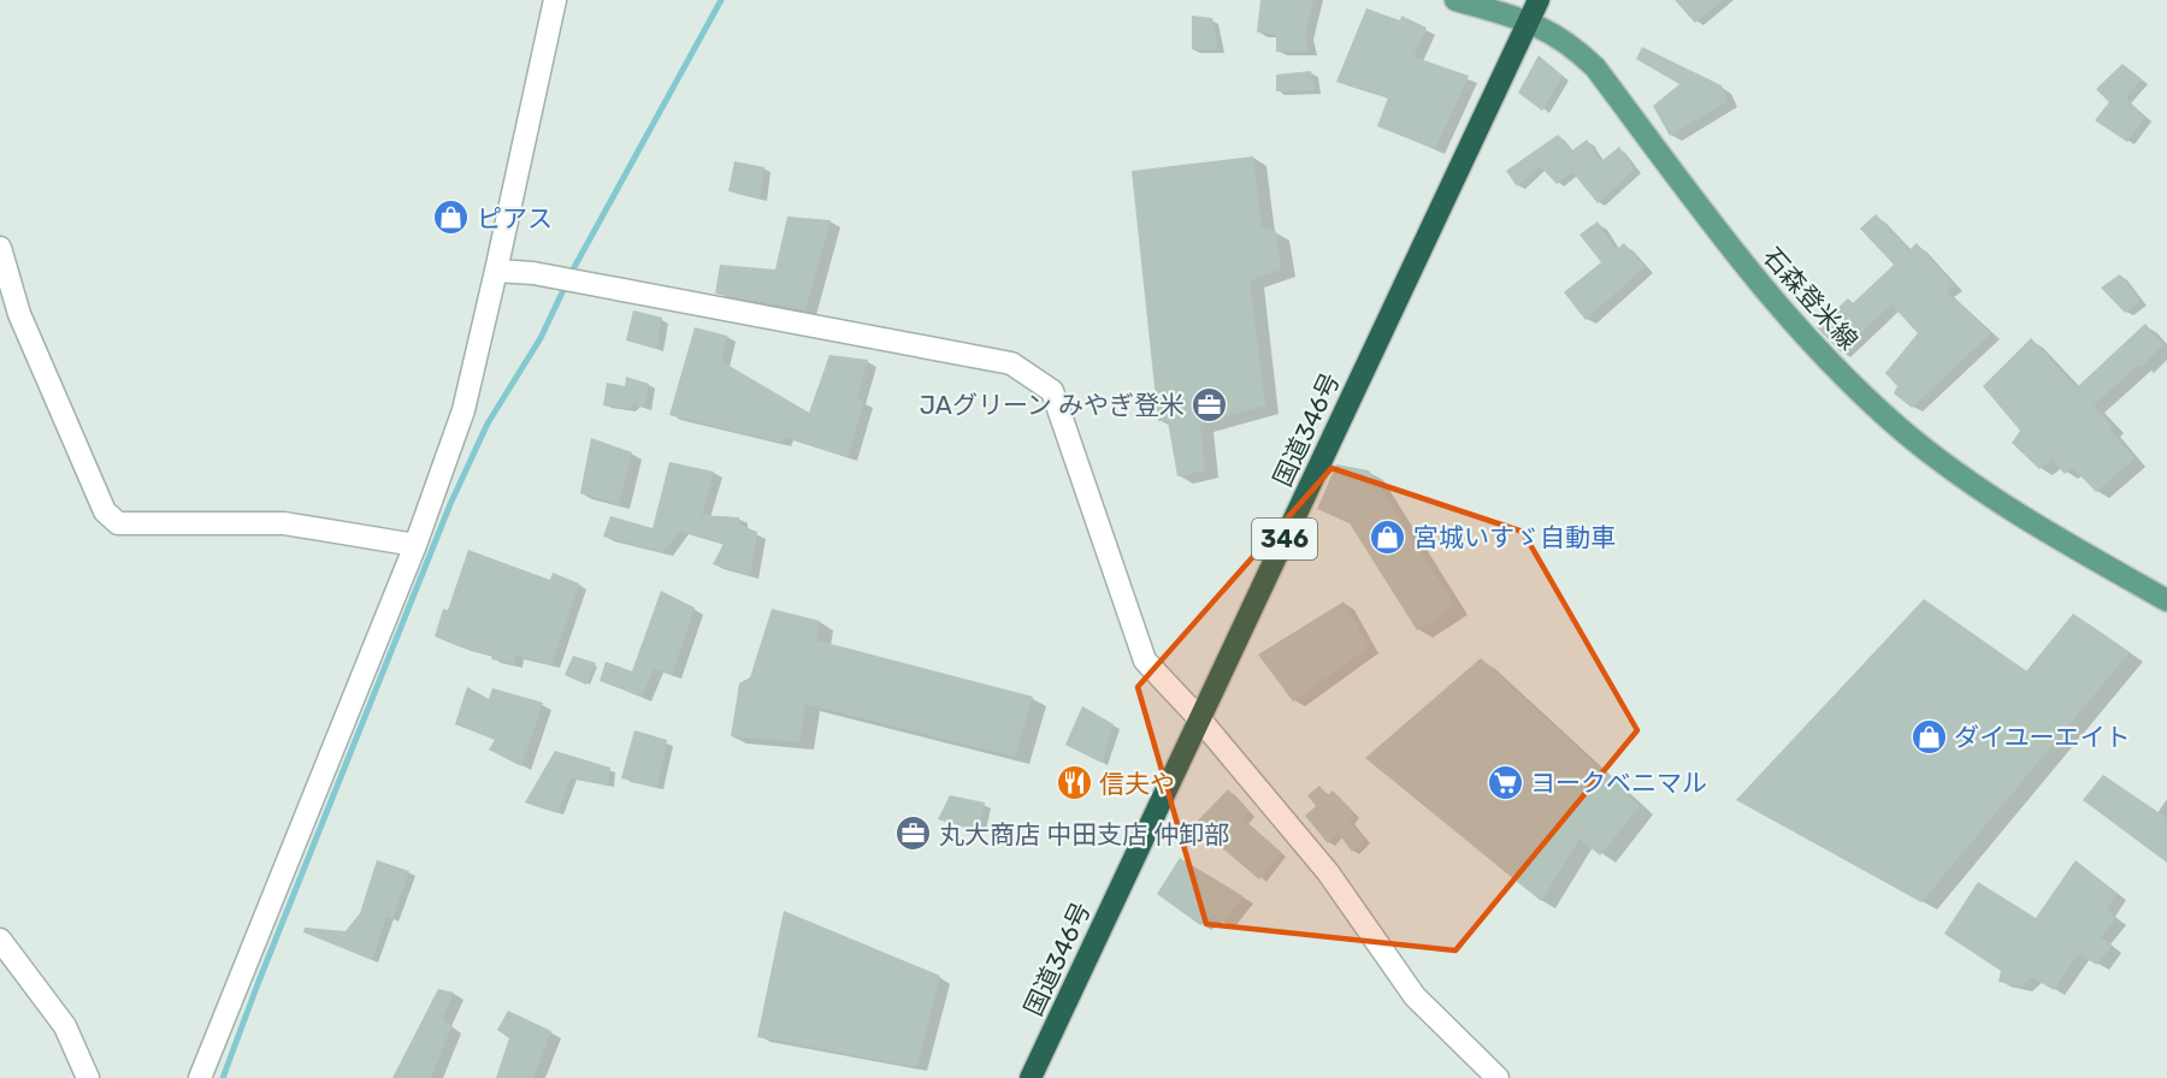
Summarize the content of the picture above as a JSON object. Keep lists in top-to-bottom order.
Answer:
{
  "streets": {
    "highway": ["国道346号", "346"],
    "main road": ["石森登米線"]
  },
  "crossings": [
    ["石森登米線", "国道346号"]
  ],
  "places": {
    "shop": ["ピアス", "宮城いすゞ自動車", "ダイユーエイト"],
    "office": ["JAグリーン みやぎ登米", "丸大商店 中田支店 仲卸部"],
    "supermarket": ["ヨークベニマル"],
    "restaurant": ["信夫や"]
  }
}
